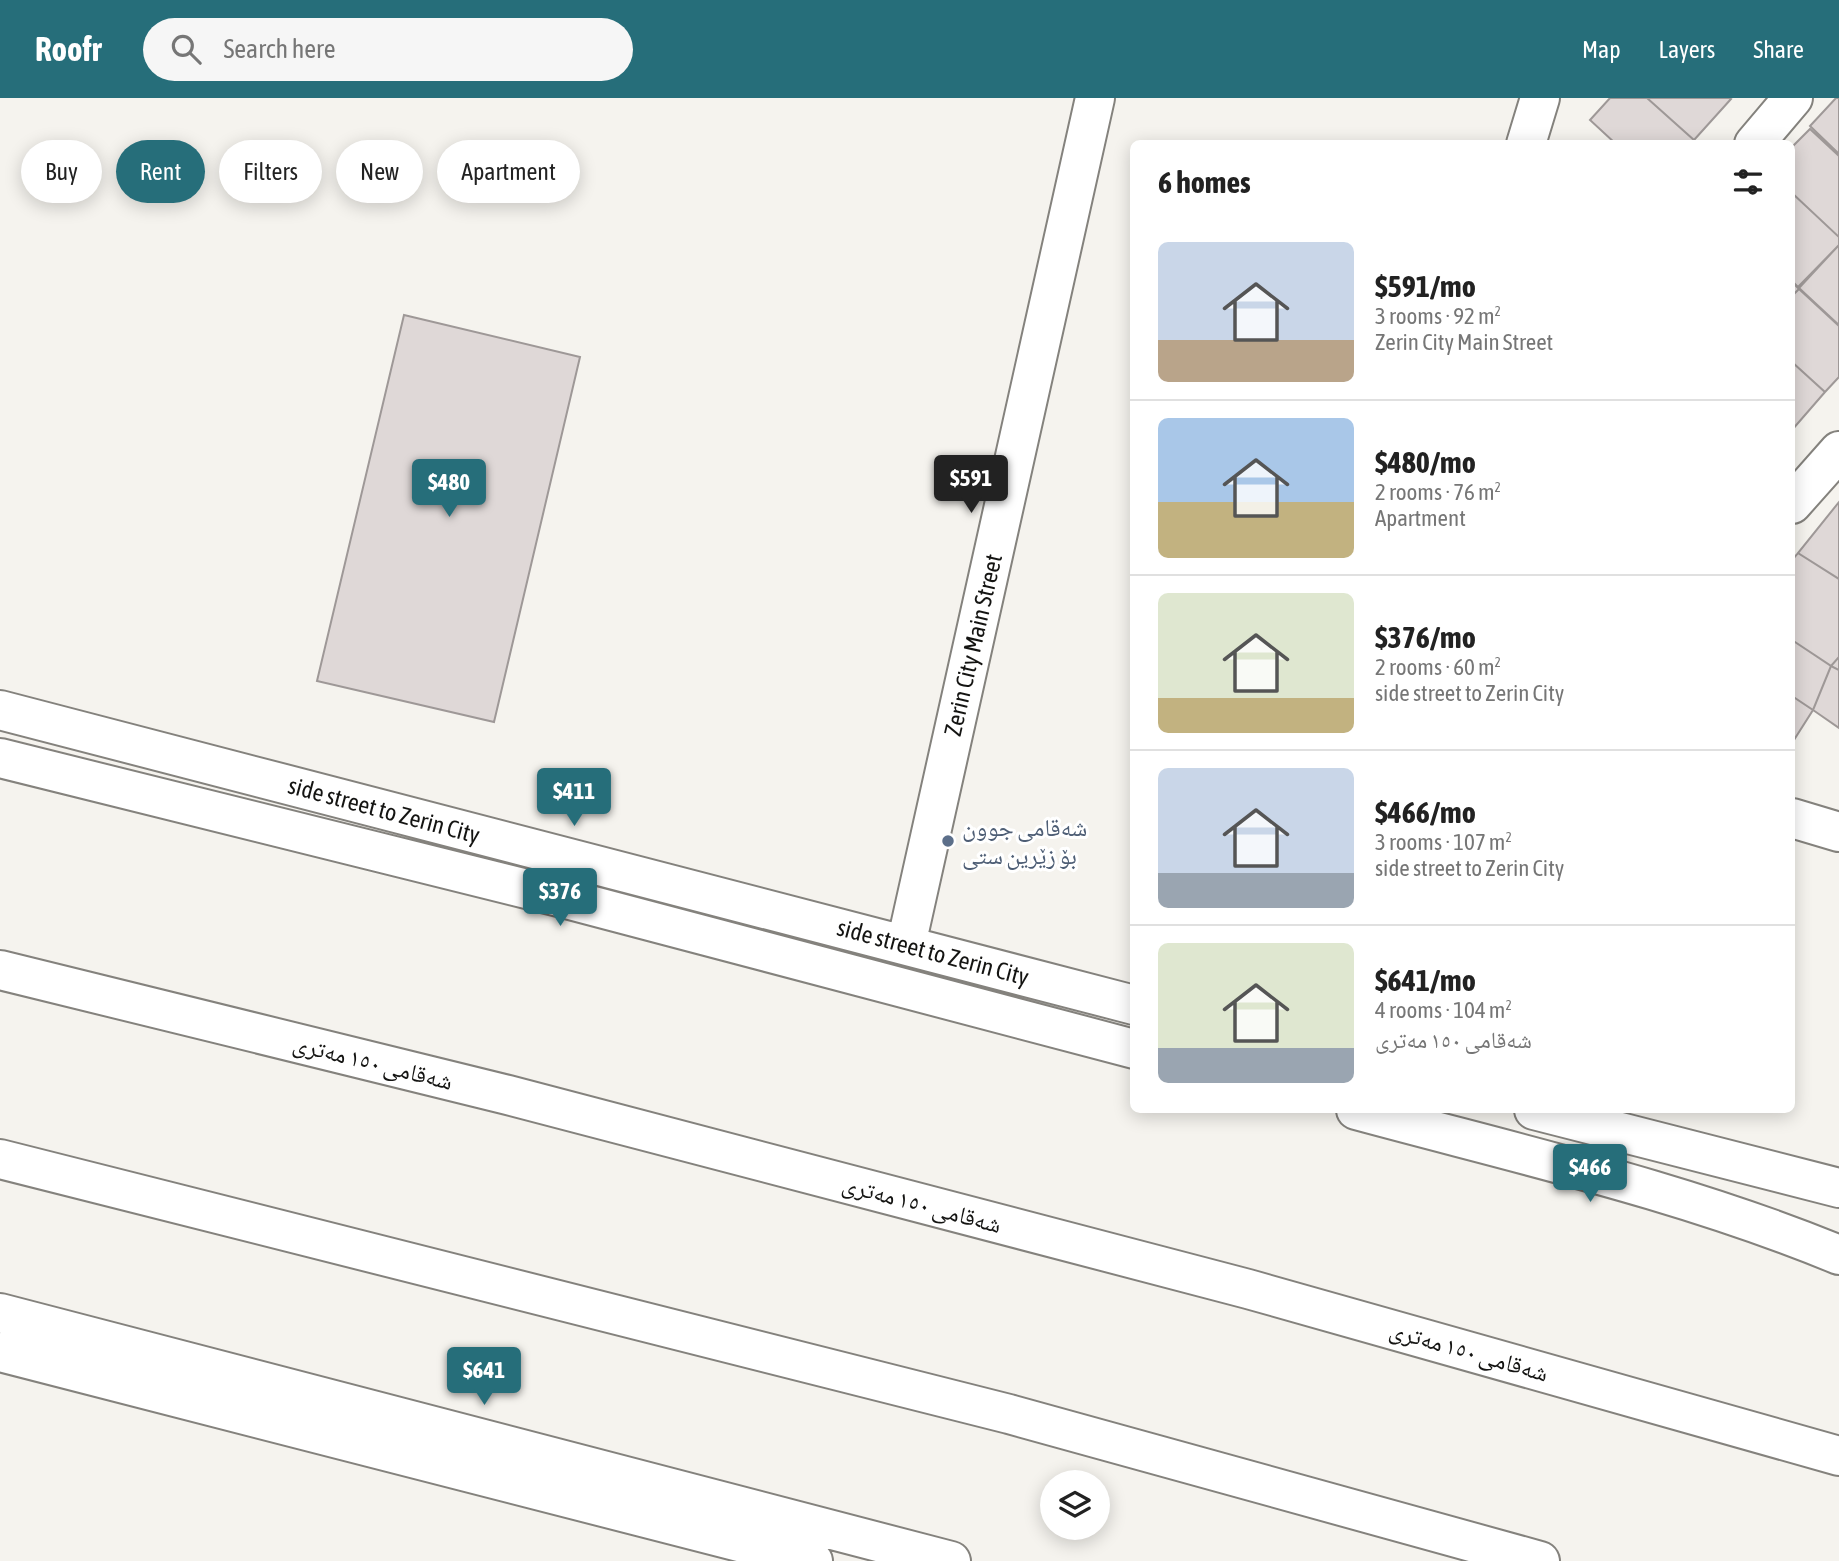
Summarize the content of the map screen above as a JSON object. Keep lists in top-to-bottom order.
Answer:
{
  "streets": {
    "main road": ["Zerin City Main Street", "side street to Zerin City", "شەقامی ١٥٠ مەتری"]
  },
  "crossings": [
    ["Zerin City Main Street", "side street to Zerin City"]
  ],
  "places": ["شەقامی جوون بۆ زێرین ستی"],
  "page": {
    "header": "Roofr",
    "search": "Search here",
    "nav": ["Map", "Layers", "Share"],
    "chip": [
      "Buy",
      "Rent",
      "Filters",
      "New",
      "Apartment"
    ],
    "heading": "6 homes",
    "list": [
      {
        "name": "$591/mo",
        "note": "3 rooms · 92 m² · Zerin City Main Street"
      },
      {
        "name": "$480/mo",
        "note": "2 rooms · 76 m² · Apartment"
      },
      {
        "name": "$376/mo",
        "note": "2 rooms · 60 m² · side street to Zerin City"
      },
      {
        "name": "$466/mo",
        "note": "3 rooms · 107 m² · side street to Zerin City"
      },
      {
        "name": "$641/mo",
        "note": "4 rooms · 104 m² · شەقامی ١٥٠ مەتری"
      }
    ],
    "price": [
      "$591",
      "$480",
      "$411",
      "$376",
      "$466",
      "$641"
    ]
  }
}
